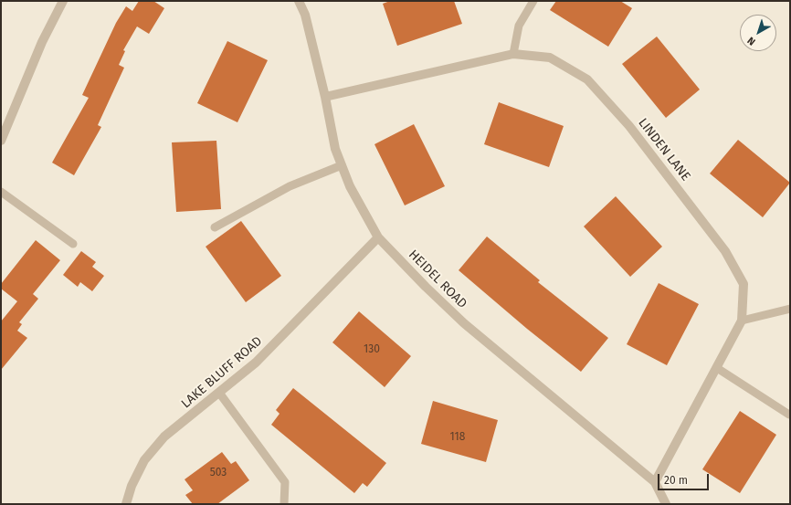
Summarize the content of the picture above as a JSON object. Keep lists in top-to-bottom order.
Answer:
{
  "streets": {
    "street": ["LINDEN LANE", "HEIDEL ROAD", "LAKE BLUFF ROAD"]
  },
  "crossings": [
    ["LINDEN LANE", "HEIDEL ROAD"],
    ["HEIDEL ROAD", "LAKE BLUFF ROAD"]
  ],
  "house_numbers": ["130", "118", "503"],
  "scale_bar": "20 m",
  "north": "bottom left"
}
